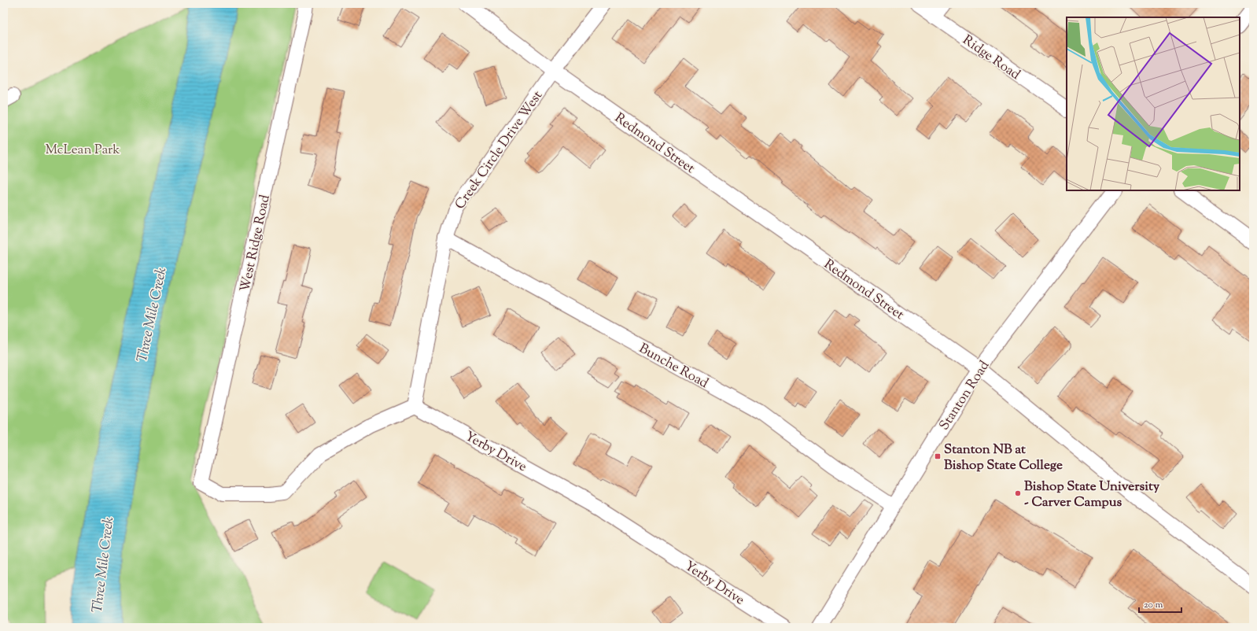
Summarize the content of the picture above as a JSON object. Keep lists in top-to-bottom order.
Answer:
{
  "streets": {
    "street": [
      "Ridge Road",
      "Redmond Street",
      "Creek Circle Drive West",
      "West Ridge Road",
      "Bunche Road",
      "Stanton Road",
      "Yerby Drive"
    ]
  },
  "crossings": [
    ["Redmond Street", "Creek Circle Drive West"],
    ["Redmond Street", "Stanton Road"],
    ["Creek Circle Drive West", "West Ridge Road"],
    ["Creek Circle Drive West", "Bunche Road"],
    ["Creek Circle Drive West", "Yerby Drive"],
    ["West Ridge Road", "Yerby Drive"],
    ["Bunche Road", "Stanton Road"]
  ],
  "water": ["Three Mile Creek"],
  "parks": ["McLean Park"],
  "places": {
    "transit": ["Stanton NB at Bishop State College"],
    "other": ["Bishop State University - Carver Campus"]
  },
  "scale_bar": "20 m"
}
